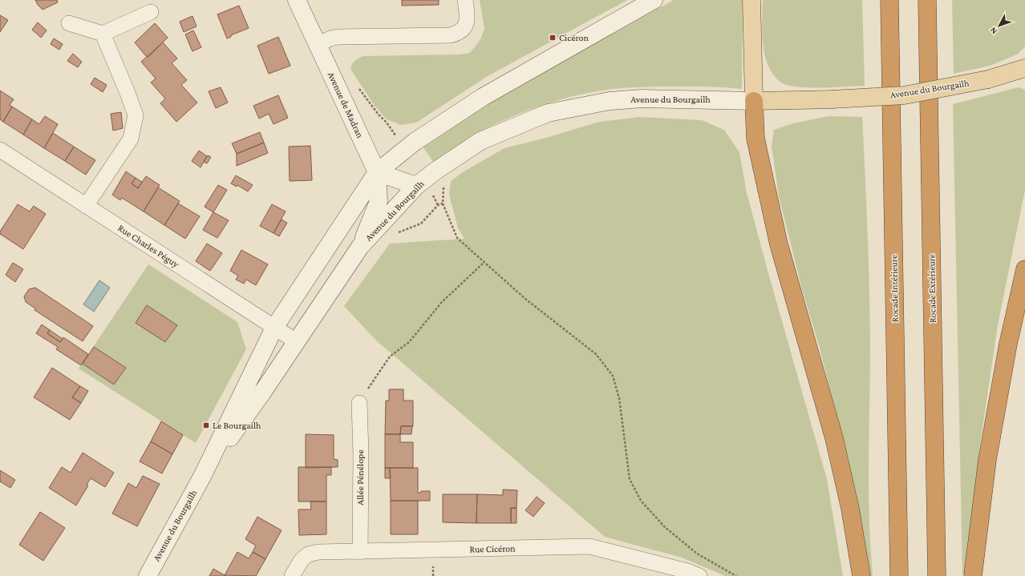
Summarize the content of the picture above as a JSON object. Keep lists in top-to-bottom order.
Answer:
{
  "streets": {
    "highway": ["Rocade Intérieure", "Rocade Extérieure"],
    "main road": ["Avenue du Bourgailh", "Avenue de Madran"],
    "street": ["Rue Charles Péguy", "Allée Pénélope", "Rue Cicéron"]
  },
  "crossings": [
    ["Avenue du Bourgailh", "Avenue de Madran"],
    ["Avenue du Bourgailh", "Rue Charles Péguy"],
    ["Allée Pénélope", "Rue Cicéron"]
  ],
  "places": {
    "transit": ["Cicéron", "Le Bourgailh"]
  },
  "north": "bottom left"
}
